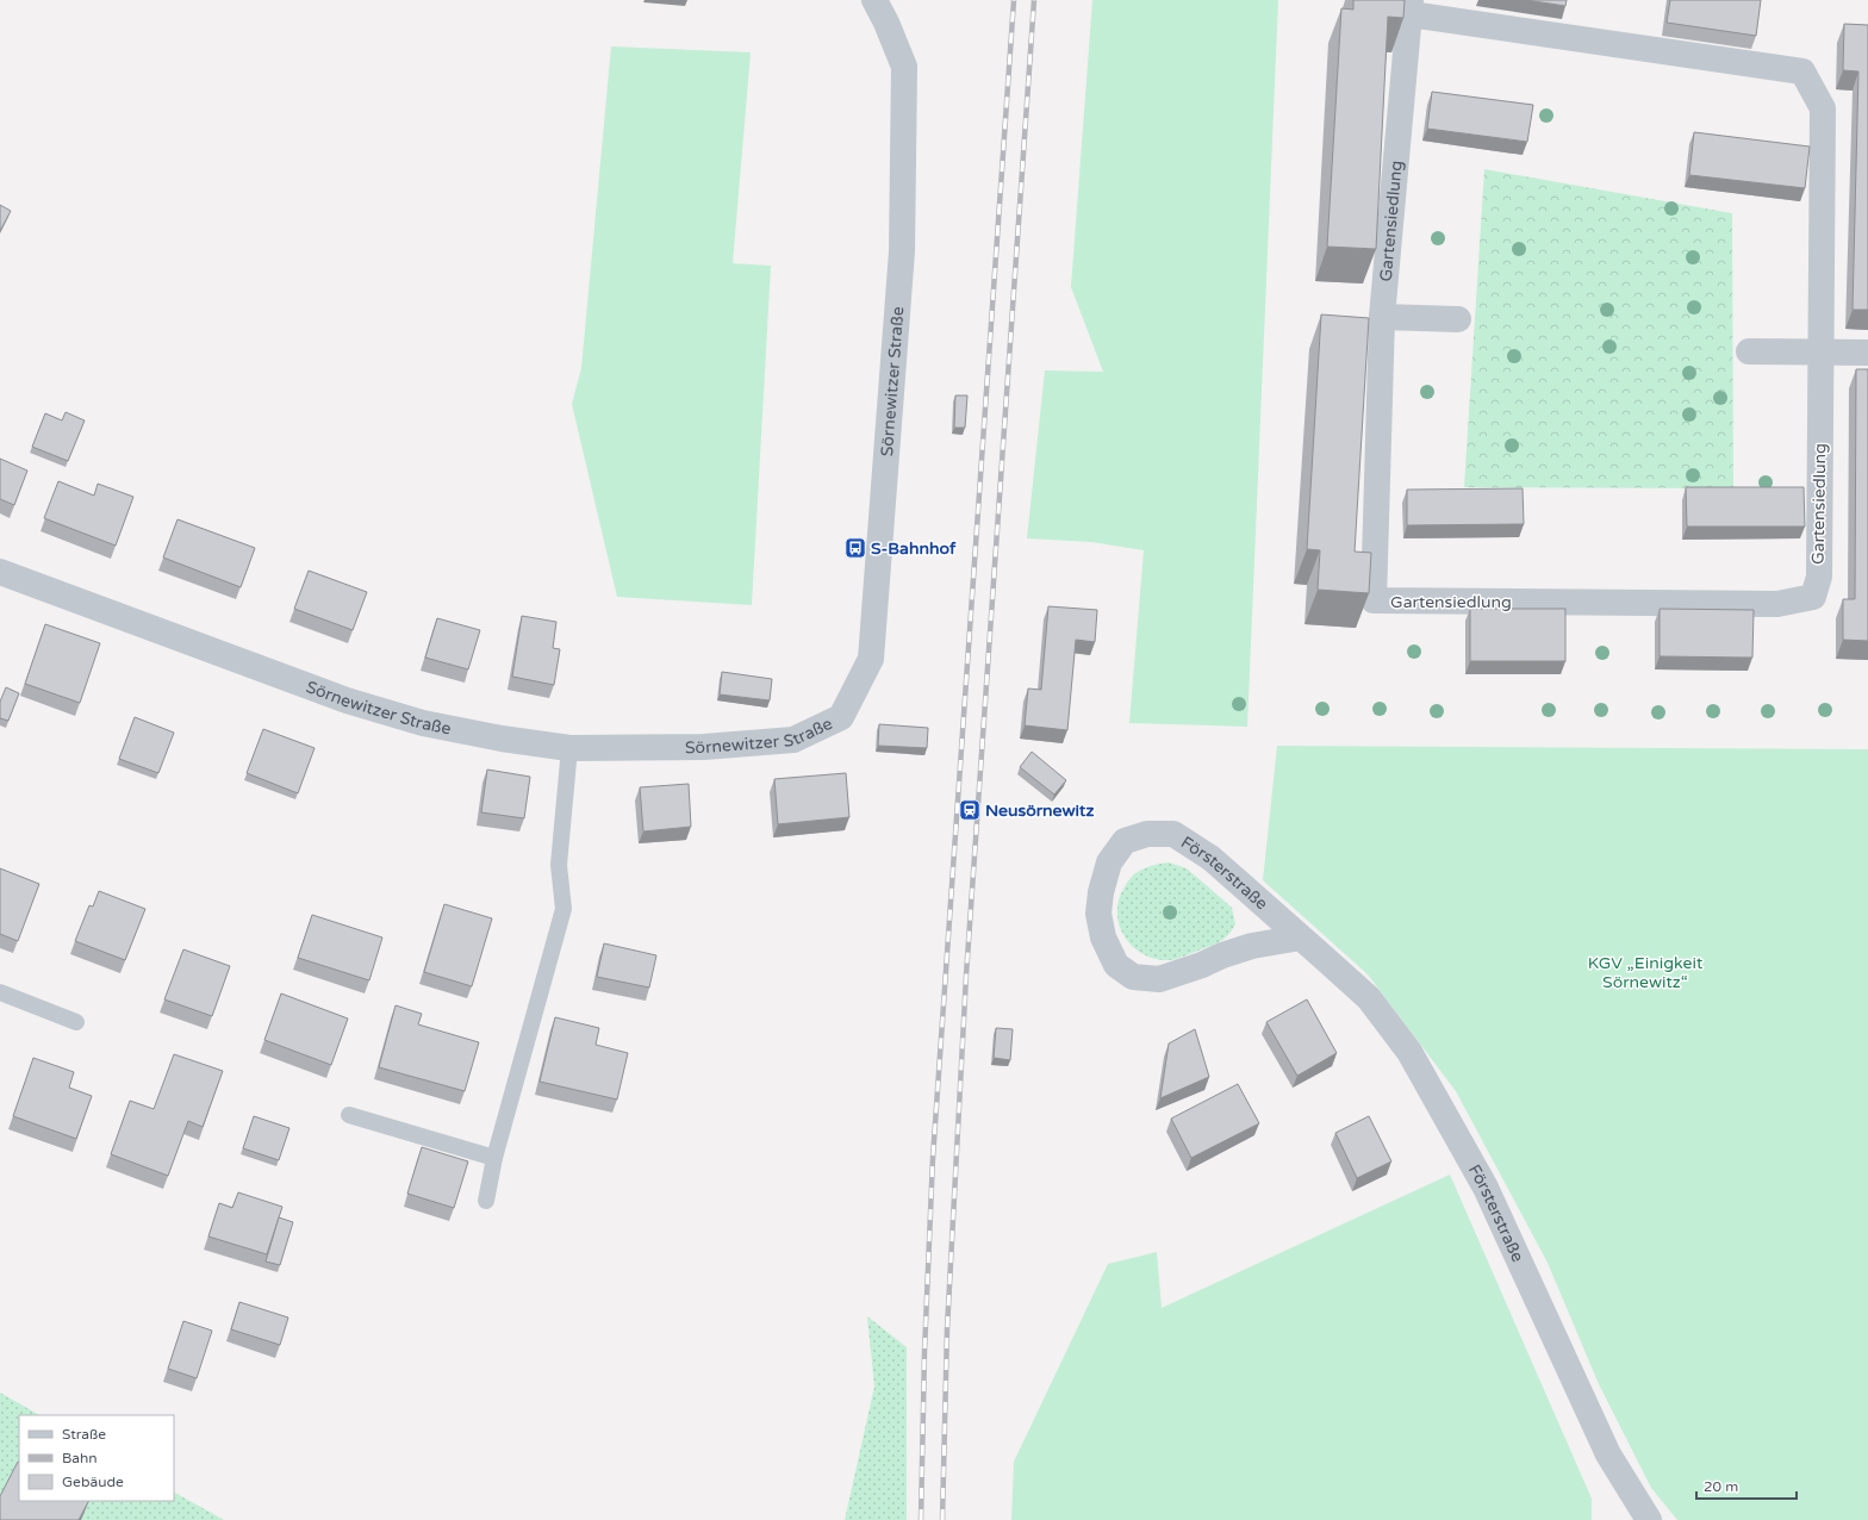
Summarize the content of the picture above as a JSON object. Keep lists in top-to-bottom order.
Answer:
{
  "streets": {
    "street": ["Gartensiedlung", "Sörnewitzer Straße", "Försterstraße"]
  },
  "parks": ["KGV „Einigkeit Sörnewitz“"],
  "places": {
    "bus stop": ["S-Bahnhof"],
    "station": ["Neusörnewitz"]
  },
  "legend": ["Straße", "Bahn", "Gebäude"],
  "scale_bar": "20 m"
}
